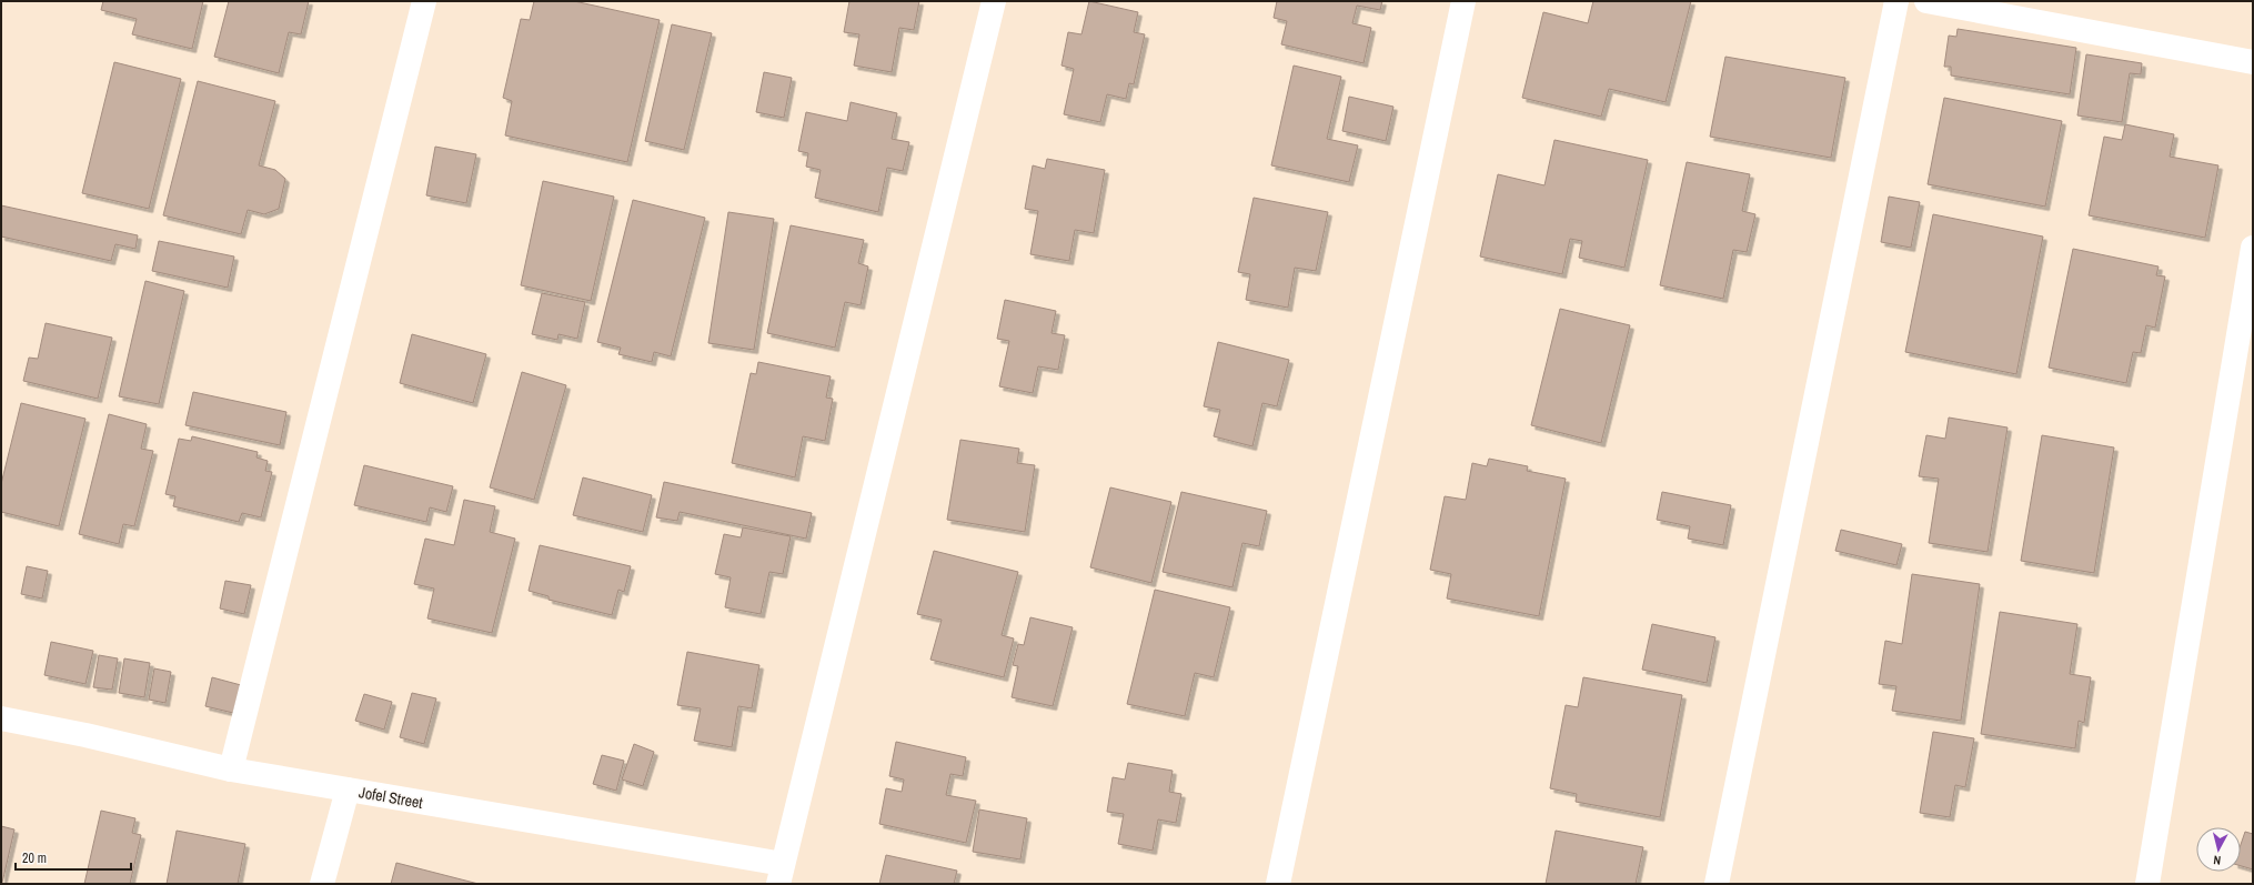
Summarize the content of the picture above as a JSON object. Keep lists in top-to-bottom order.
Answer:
{
  "streets": {
    "street": ["Jofel Street"]
  },
  "scale_bar": "20 m",
  "north": "bottom"
}
